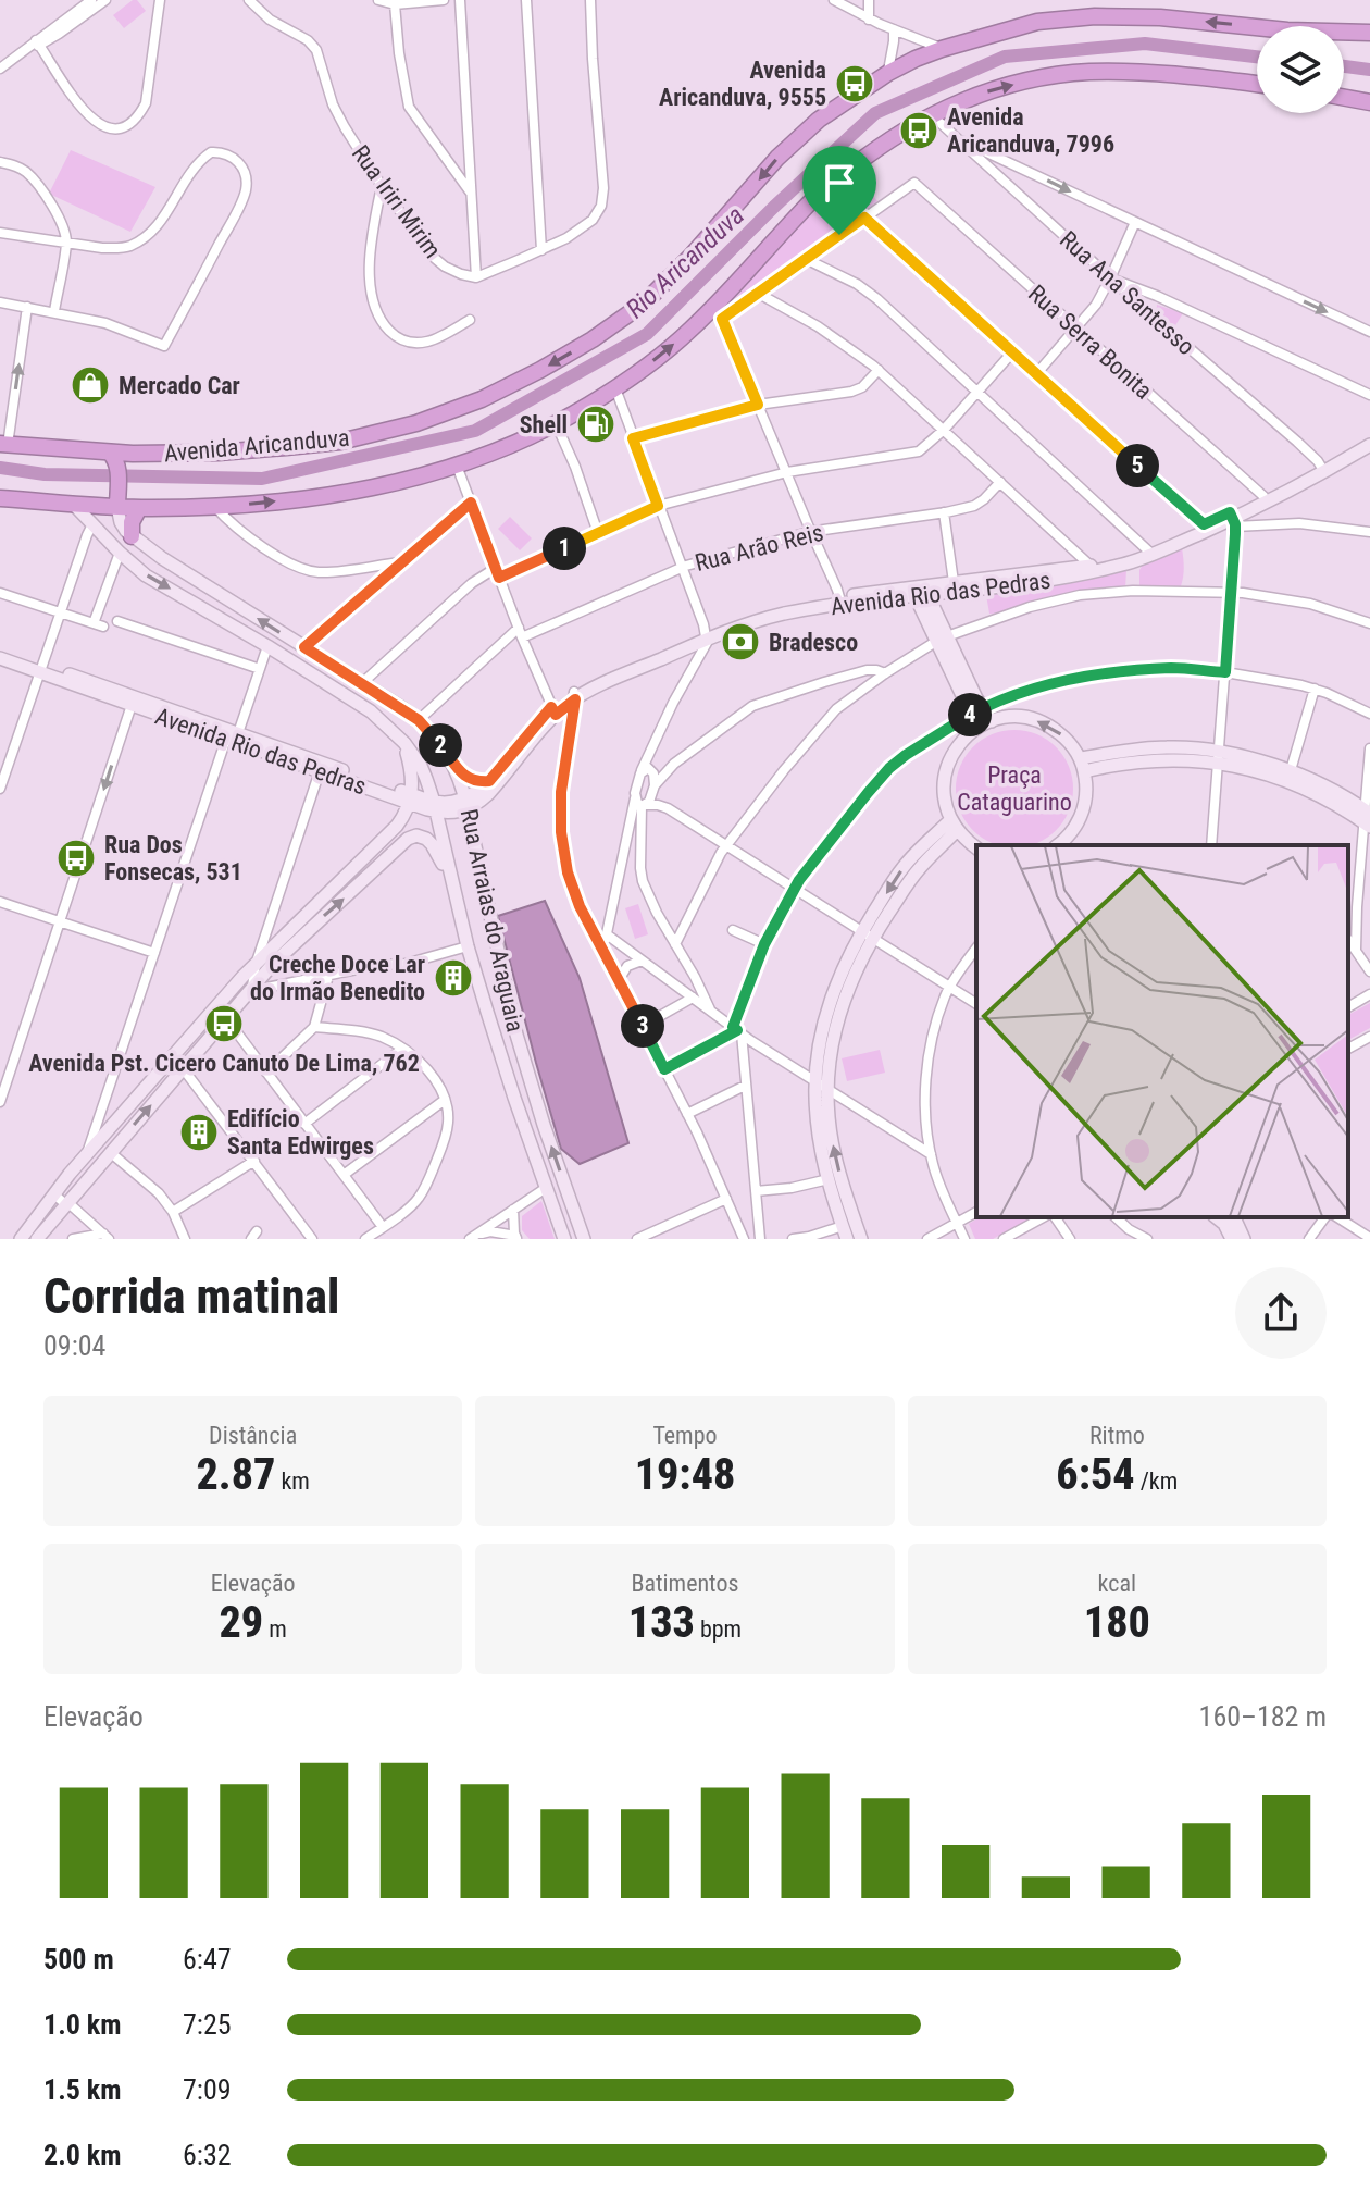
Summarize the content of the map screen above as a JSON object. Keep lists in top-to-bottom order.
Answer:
{
  "streets": {
    "highway": ["Avenida Aricanduva"],
    "main road": ["Avenida Rio das Pedras", "Rua Arraias do Araguaia"],
    "street": [
      "Rua Iriri Mirim",
      "Rua Ana Santesso",
      "Rua Serra Bonita",
      "Rua Arão Reis"
    ]
  },
  "crossings": [
    ["Rua Ana Santesso", "Avenida Rio das Pedras"],
    ["Rua Serra Bonita", "Avenida Rio das Pedras"],
    ["Rua Arão Reis", "Rua Arraias do Araguaia"],
    ["Avenida Rio das Pedras", "Rua Arraias do Araguaia"]
  ],
  "water": ["Rio Aricanduva"],
  "parks": ["Praça Cataguarino"],
  "places": {
    "bus stop": [
      "Avenida Aricanduva, 9555",
      "Avenida Aricanduva, 7996",
      "Rua Dos Fonsecas, 531",
      "Avenida Pst. Cicero Canuto De Lima, 762"
    ],
    "shop": ["Mercado Car"],
    "fuel station": ["Shell"],
    "bank": ["Bradesco"],
    "building": ["Creche Doce Lar do Irmão Benedito", "Edifício Santa Edwirges"]
  },
  "page": {
    "pins": [
      "5",
      "1",
      "4",
      "2",
      "3"
    ],
    "heading": ["Corrida matinal", "09:04"],
    "stats": [
      ["Distância", "2.87 km"],
      ["Tempo", "19:48"],
      ["Ritmo", "6:54 /km"],
      ["Elevação", "29 m"],
      ["Batimentos", "133 bpm"],
      ["kcal", "180"]
    ],
    "chart": ["Elevação", "160–182 m"],
    "list": [
      {
        "name": "500 m",
        "note": "6:47"
      },
      {
        "name": "1.0 km",
        "note": "7:25"
      },
      {
        "name": "1.5 km",
        "note": "7:09"
      },
      {
        "name": "2.0 km",
        "note": "6:32"
      }
    ]
  }
}
